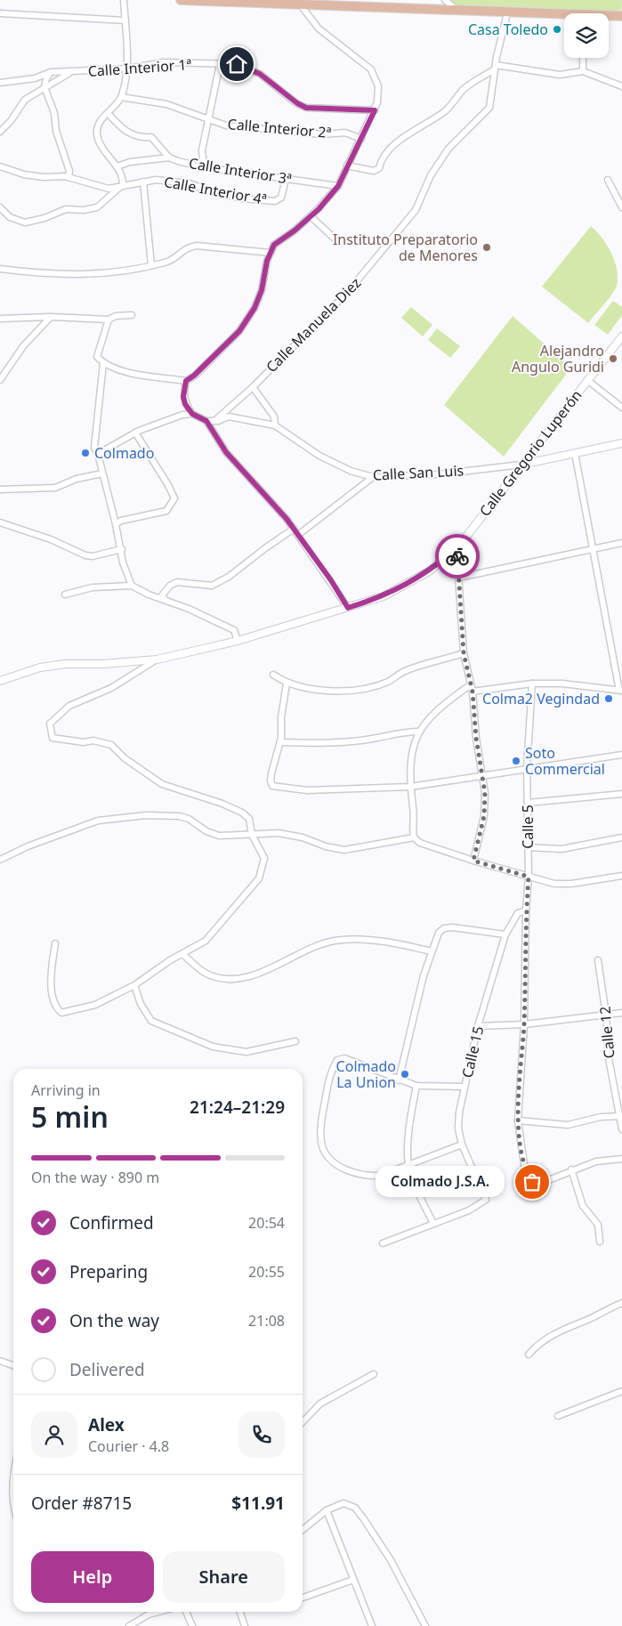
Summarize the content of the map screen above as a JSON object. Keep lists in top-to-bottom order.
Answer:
{
  "streets": {
    "street": [
      "Calle Interior 1ª",
      "Calle Interior 2ª",
      "Calle Interior 3ª",
      "Calle Interior 4ª",
      "Calle Manuela Diez",
      "Calle Gregorio Luperón",
      "Calle San Luis",
      "Calle 5",
      "Calle 12",
      "Calle 15"
    ]
  },
  "crossings": [
    ["Calle Interior 3ª", "Calle Interior 4ª"],
    ["Calle Gregorio Luperón", "Calle San Luis"],
    ["Calle 5", "Calle 15"]
  ],
  "places": [
    "Casa Toledo",
    "Instituto Preparatorio de Menores",
    "Alejandro Angulo Guridi",
    "Colmado",
    "Colma2 Vegindad",
    "Soto Commercial",
    "Colmado La Union",
    "Colmado J.S.A."
  ],
  "page": {
    "heading": ["5 min", "Arriving in", "21:24–21:29"],
    "panel": [
      "Alex",
      "Courier · 4.8",
      "Order #8715",
      "$11.91"
    ],
    "bar": "On the way · 890 m",
    "bubble": "Colmado J.S.A.",
    "list": [
      ["Confirmed", "20:54"],
      ["Preparing", "20:55"],
      ["On the way", "21:08"],
      "Delivered"
    ],
    "buttons": ["Help", "Share"]
  }
}
